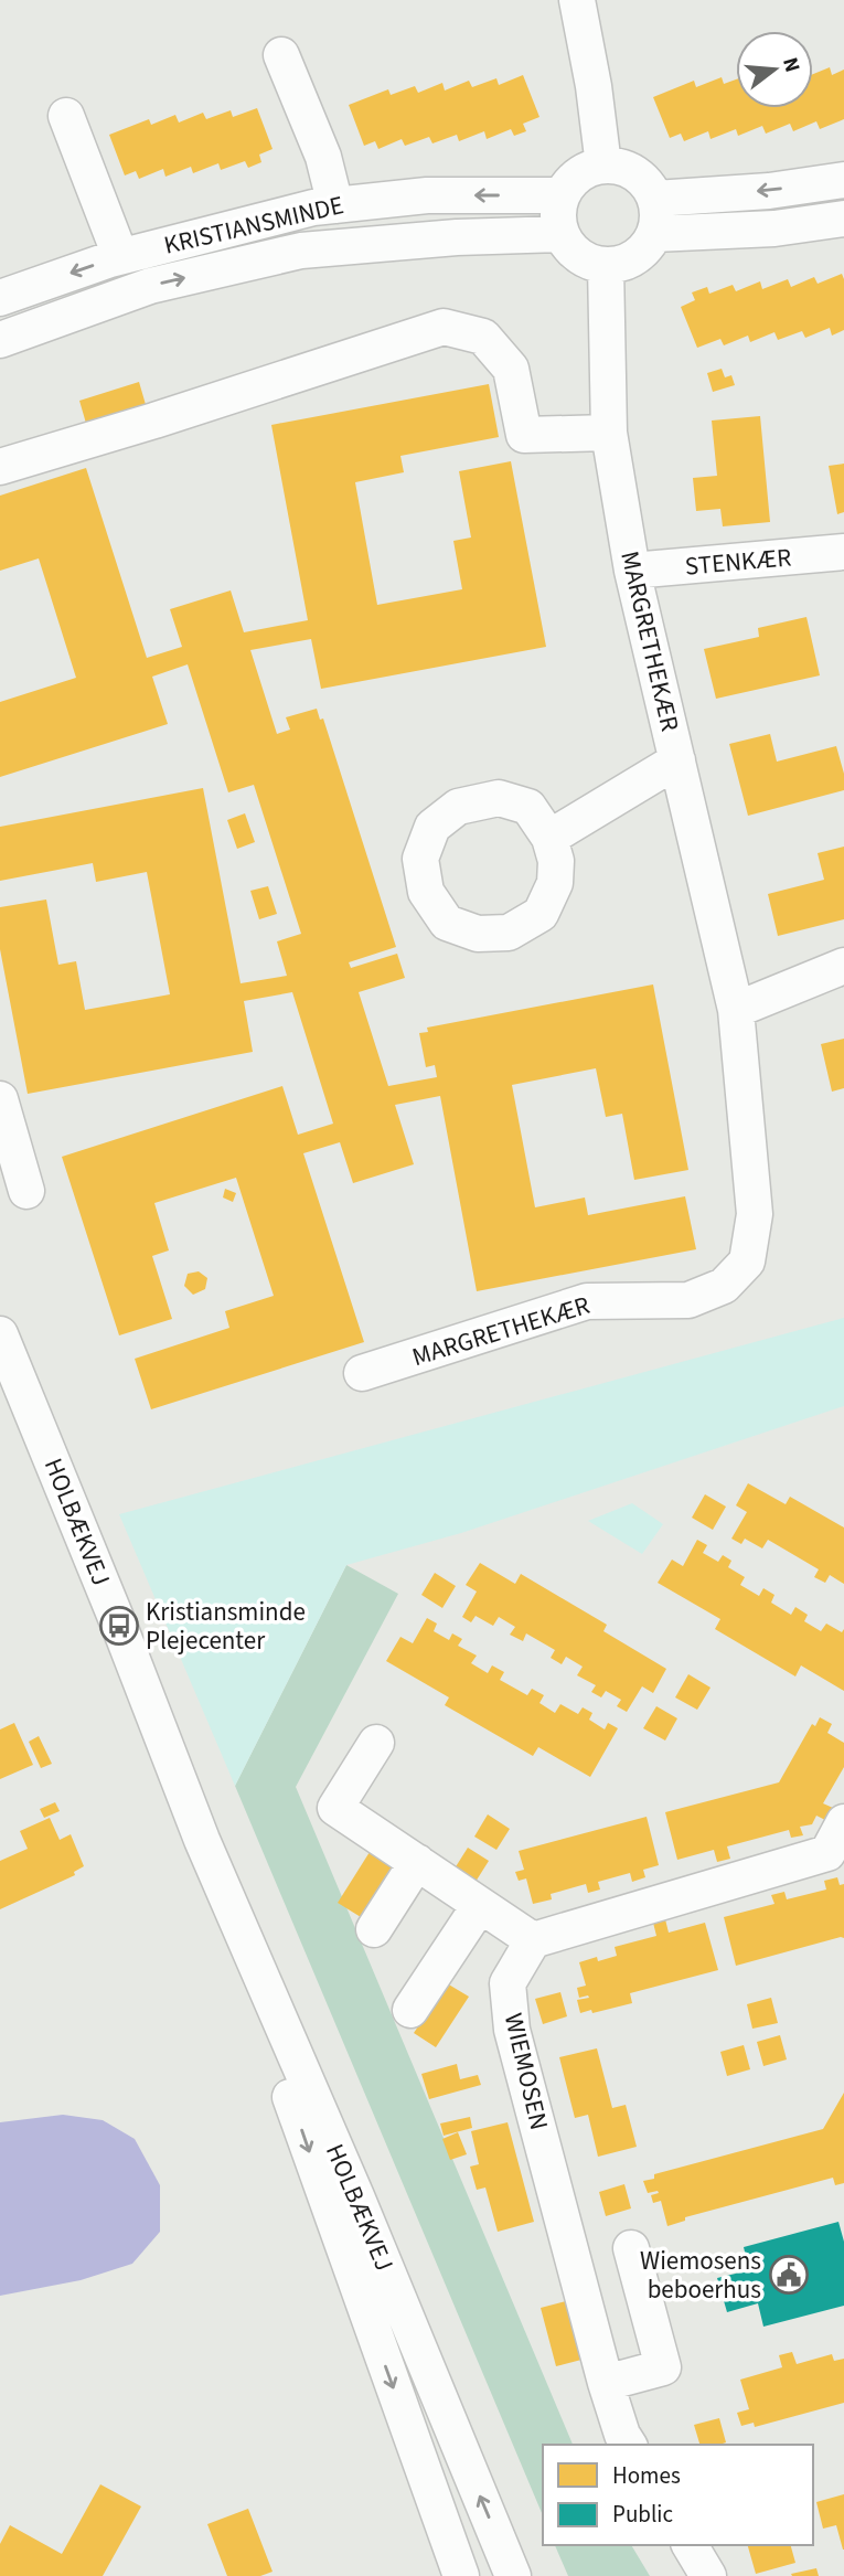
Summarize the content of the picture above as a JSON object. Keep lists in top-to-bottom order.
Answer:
{
  "streets": {
    "street": [
      "KRISTIANSMINDE",
      "STENKÆR",
      "MARGRETHEKÆR",
      "HOLBÆKVEJ",
      "WIEMOSEN"
    ]
  },
  "crossings": [
    ["KRISTIANSMINDE", "MARGRETHEKÆR"],
    ["STENKÆR", "MARGRETHEKÆR"]
  ],
  "places": {
    "bus stop": ["Kristiansminde Plejecenter"],
    "public building": ["Wiemosens beboerhus"]
  },
  "legend": ["Homes", "Public"],
  "north": "right"
}
